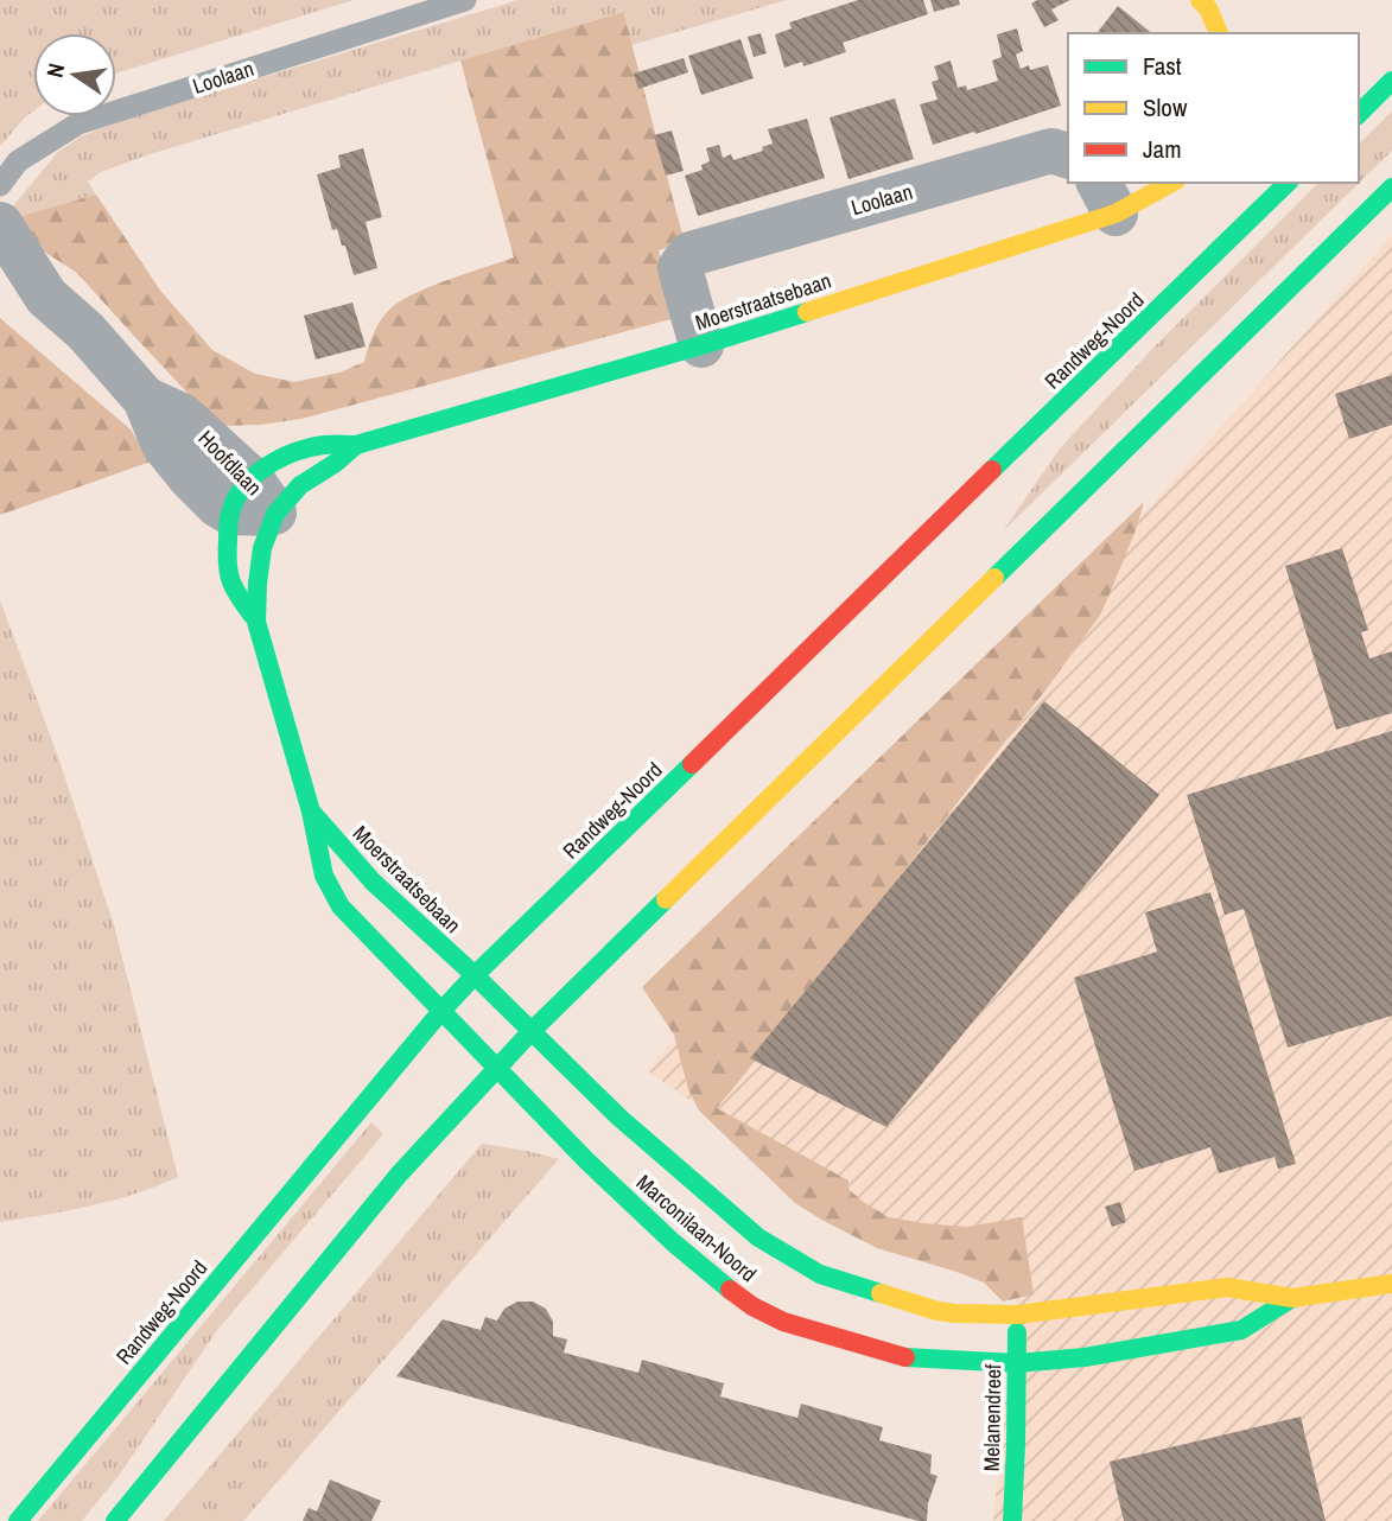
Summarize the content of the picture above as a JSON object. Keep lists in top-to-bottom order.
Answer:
{
  "streets": {
    "street": [
      "Loolaan",
      "Moerstraatsebaan",
      "Randweg-Noord",
      "Hoofdlaan",
      "Marconilaan-Noord",
      "Melanendreef"
    ]
  },
  "crossings": [
    ["Loolaan", "Moerstraatsebaan"],
    ["Moerstraatsebaan", "Randweg-Noord"],
    ["Moerstraatsebaan", "Hoofdlaan"],
    ["Moerstraatsebaan", "Marconilaan-Noord"],
    ["Randweg-Noord", "Marconilaan-Noord"],
    ["Marconilaan-Noord", "Melanendreef"]
  ],
  "legend": ["Fast", "Slow", "Jam"],
  "north": "left"
}
